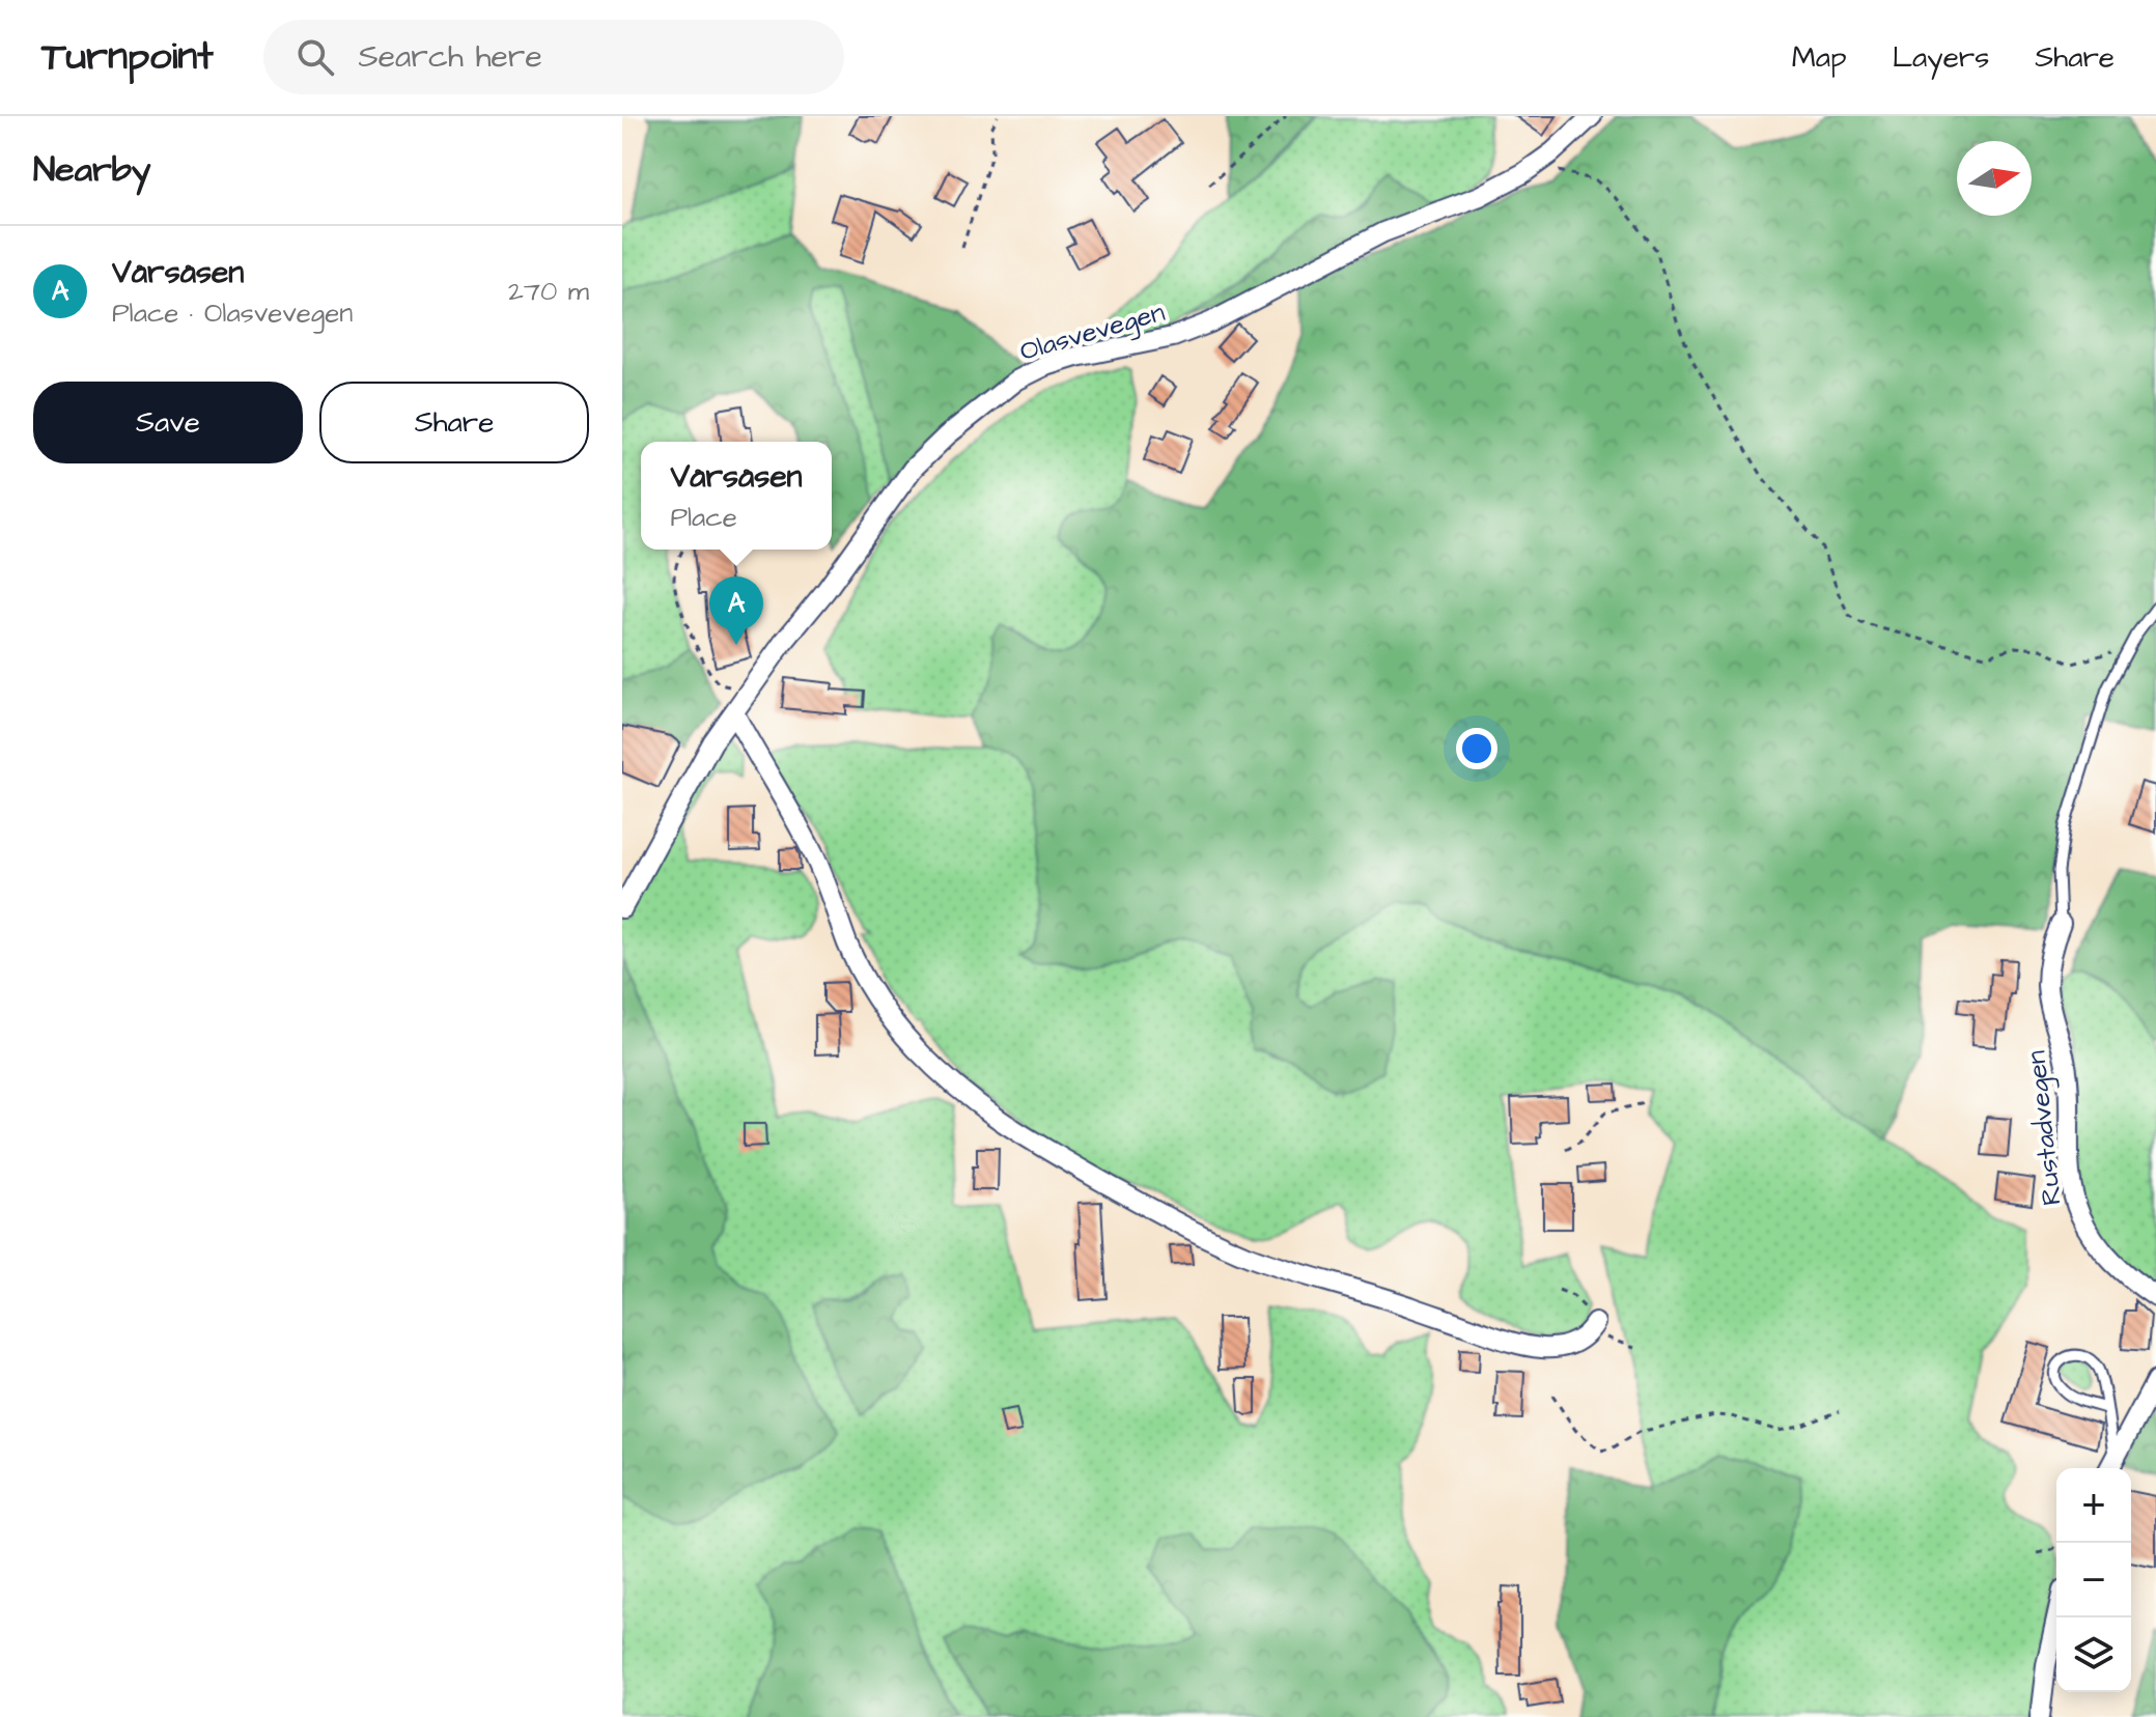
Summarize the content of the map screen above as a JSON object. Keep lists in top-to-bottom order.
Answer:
{
  "streets": {
    "street": ["Olasvevegen", "Rustadvegen"]
  },
  "north": "right",
  "page": {
    "header": "Turnpoint",
    "search": "Search here",
    "nav": ["Map", "Layers", "Share"],
    "heading": "Nearby",
    "list": [
      {
        "mark": "A",
        "name": "Vårsåsen",
        "note": "Place · Olasvevegen",
        "value": "270 m"
      }
    ],
    "buttons": ["Save", "Share"],
    "popup": ["Vårsåsen", "Place"],
    "pins": "A",
    "map_buttons": ["+", "−"]
  }
}
